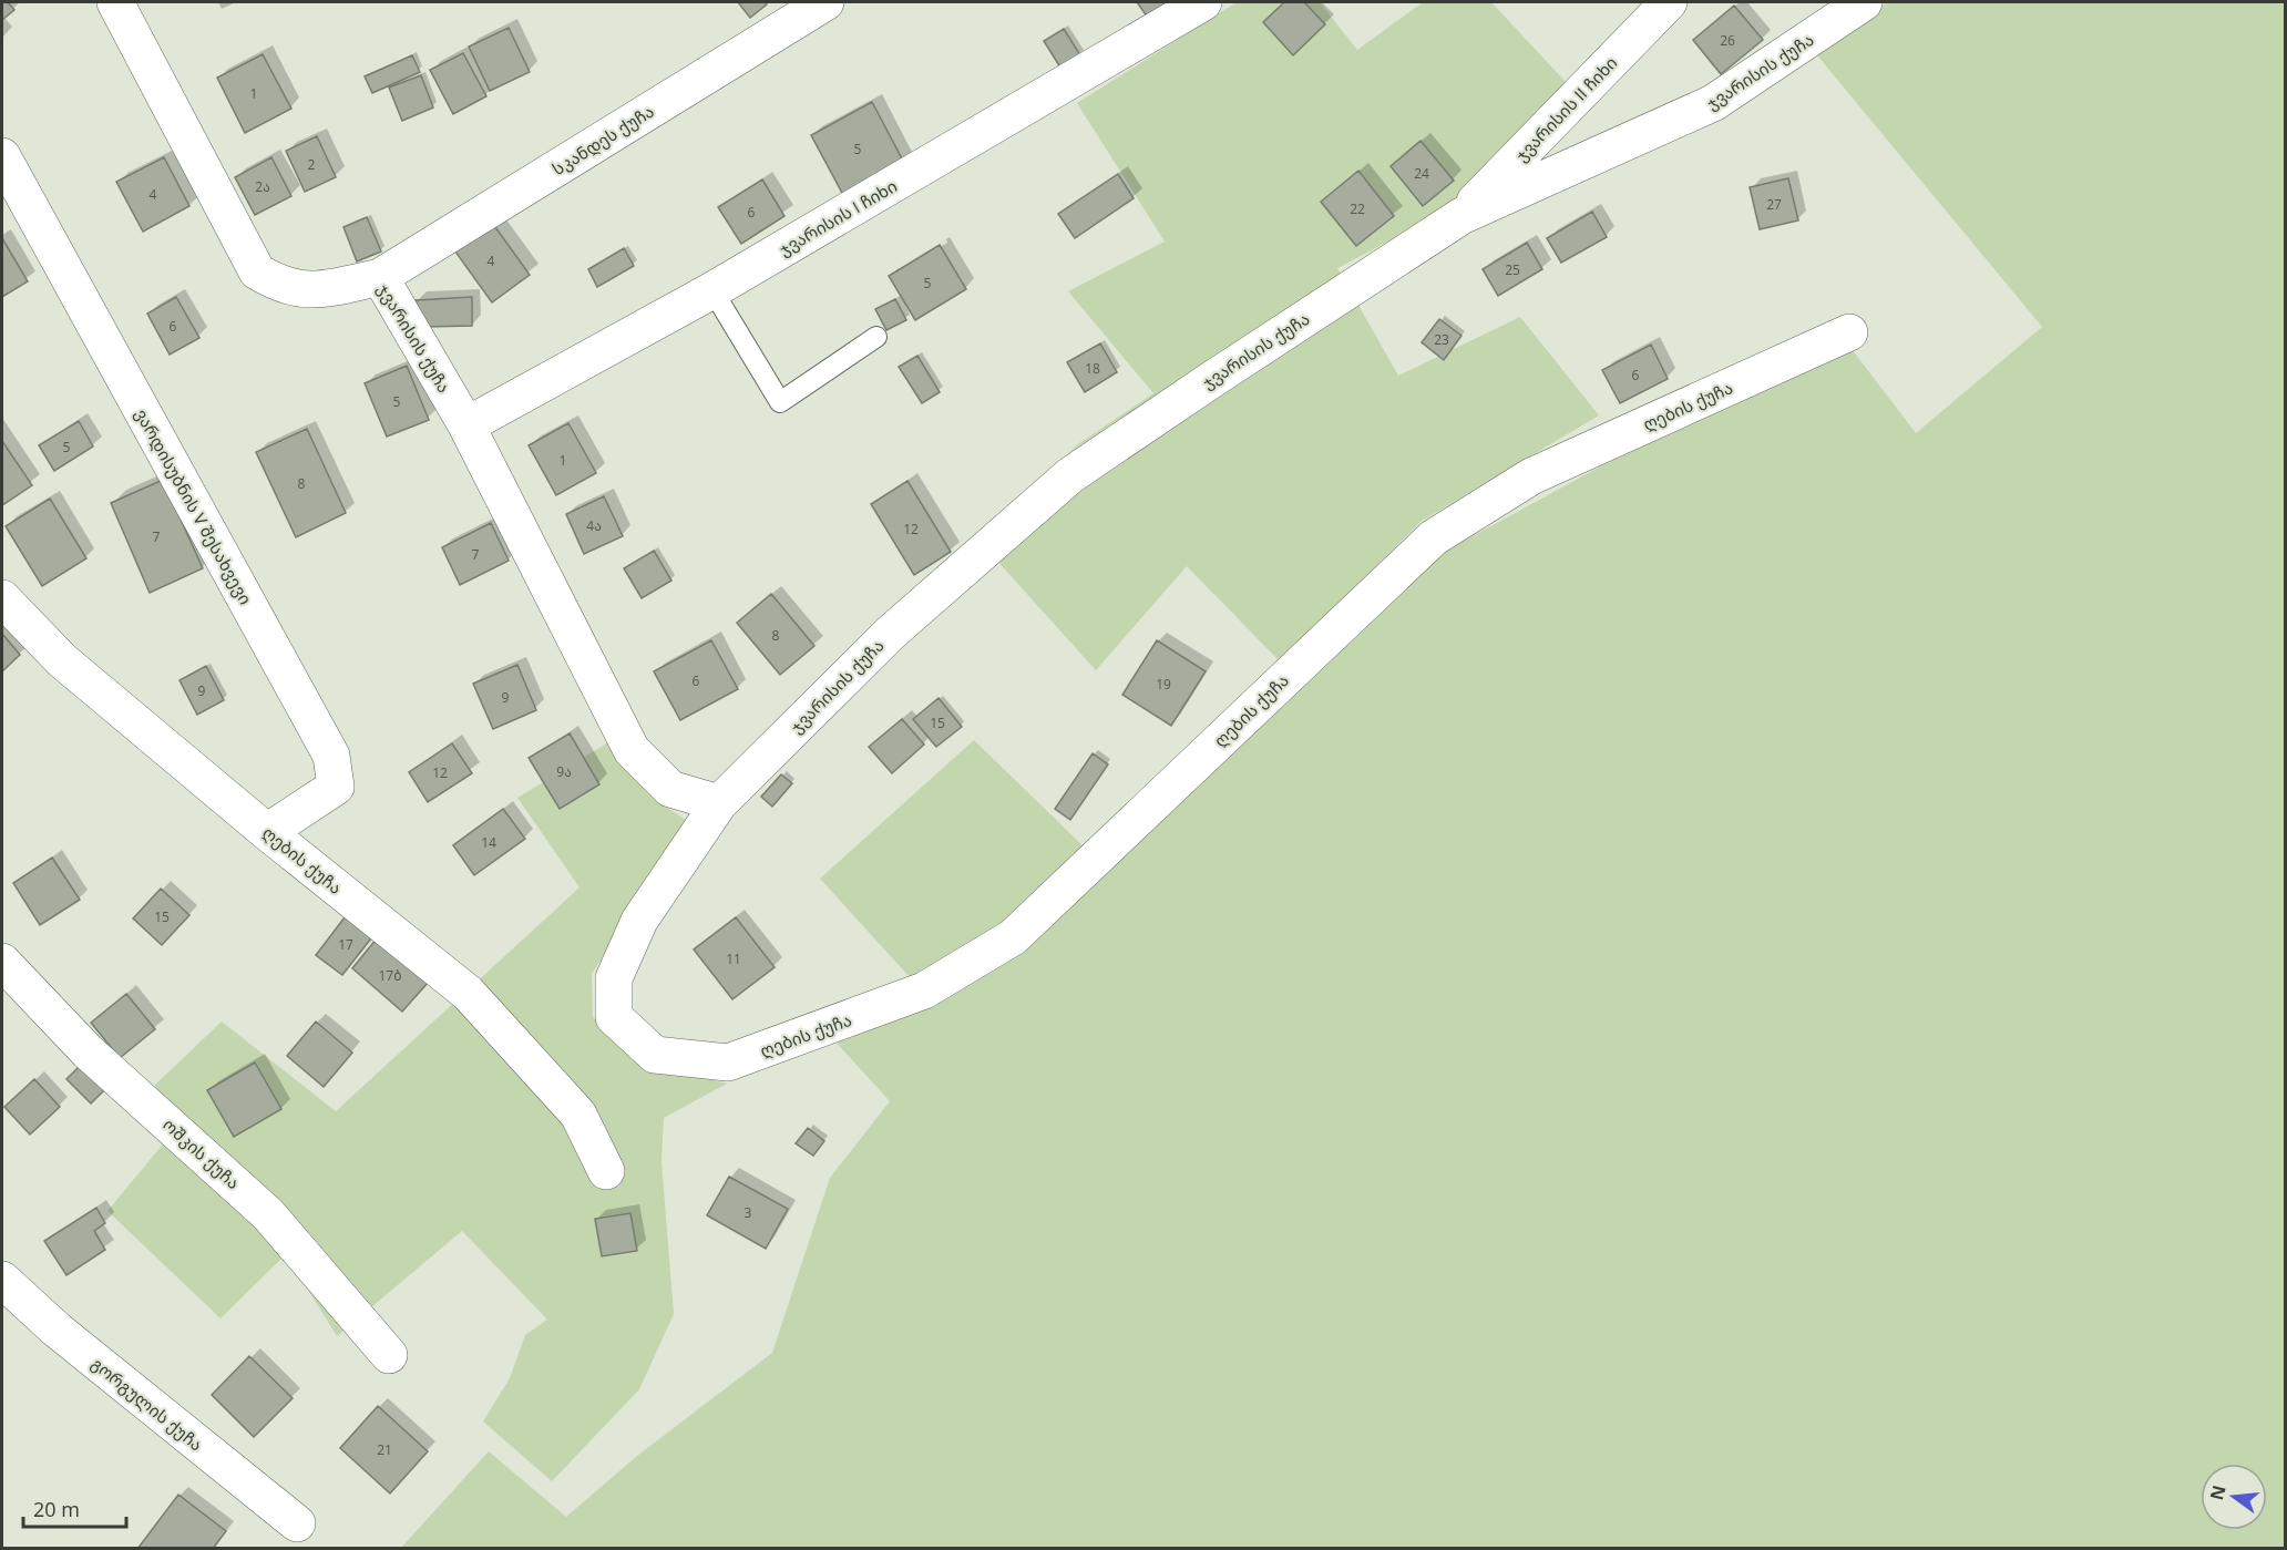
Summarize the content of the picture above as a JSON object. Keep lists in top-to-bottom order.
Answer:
{
  "streets": {
    "street": [
      "ჯვარისის ქუჩა",
      "ჯვარისის II ჩიხი",
      "სკანდეს ქუჩა",
      "ჯვარისის I ჩიხი",
      "ღების ქუჩა",
      "ვარდისუბნის V შესახვევი",
      "ოშკის ქუჩა",
      "გორგულის ქუჩა"
    ]
  },
  "crossings": [
    ["ჯვარისის ქუჩა", "ჯვარისის II ჩიხი"],
    ["ჯვარისის ქუჩა", "სკანდეს ქუჩა"],
    ["ჯვარისის ქუჩა", "ჯვარისის I ჩიხი"],
    ["ჯვარისის ქუჩა", "ღების ქუჩა"],
    ["ღების ქუჩა", "ვარდისუბნის V შესახვევი"]
  ],
  "house_numbers": [
    "26",
    "1",
    "5",
    "2",
    "24",
    "2ა",
    "4",
    "27",
    "22",
    "6",
    "4",
    "25",
    "5",
    "6",
    "23",
    "18",
    "6",
    "5",
    "5",
    "1",
    "8",
    "4ა",
    "12",
    "7",
    "7",
    "8",
    "6",
    "19",
    "9",
    "9",
    "15",
    "9ა",
    "12",
    "14",
    "15",
    "17",
    "11",
    "17ბ",
    "3",
    "21"
  ],
  "scale_bar": "20 m",
  "north": "left"
}
